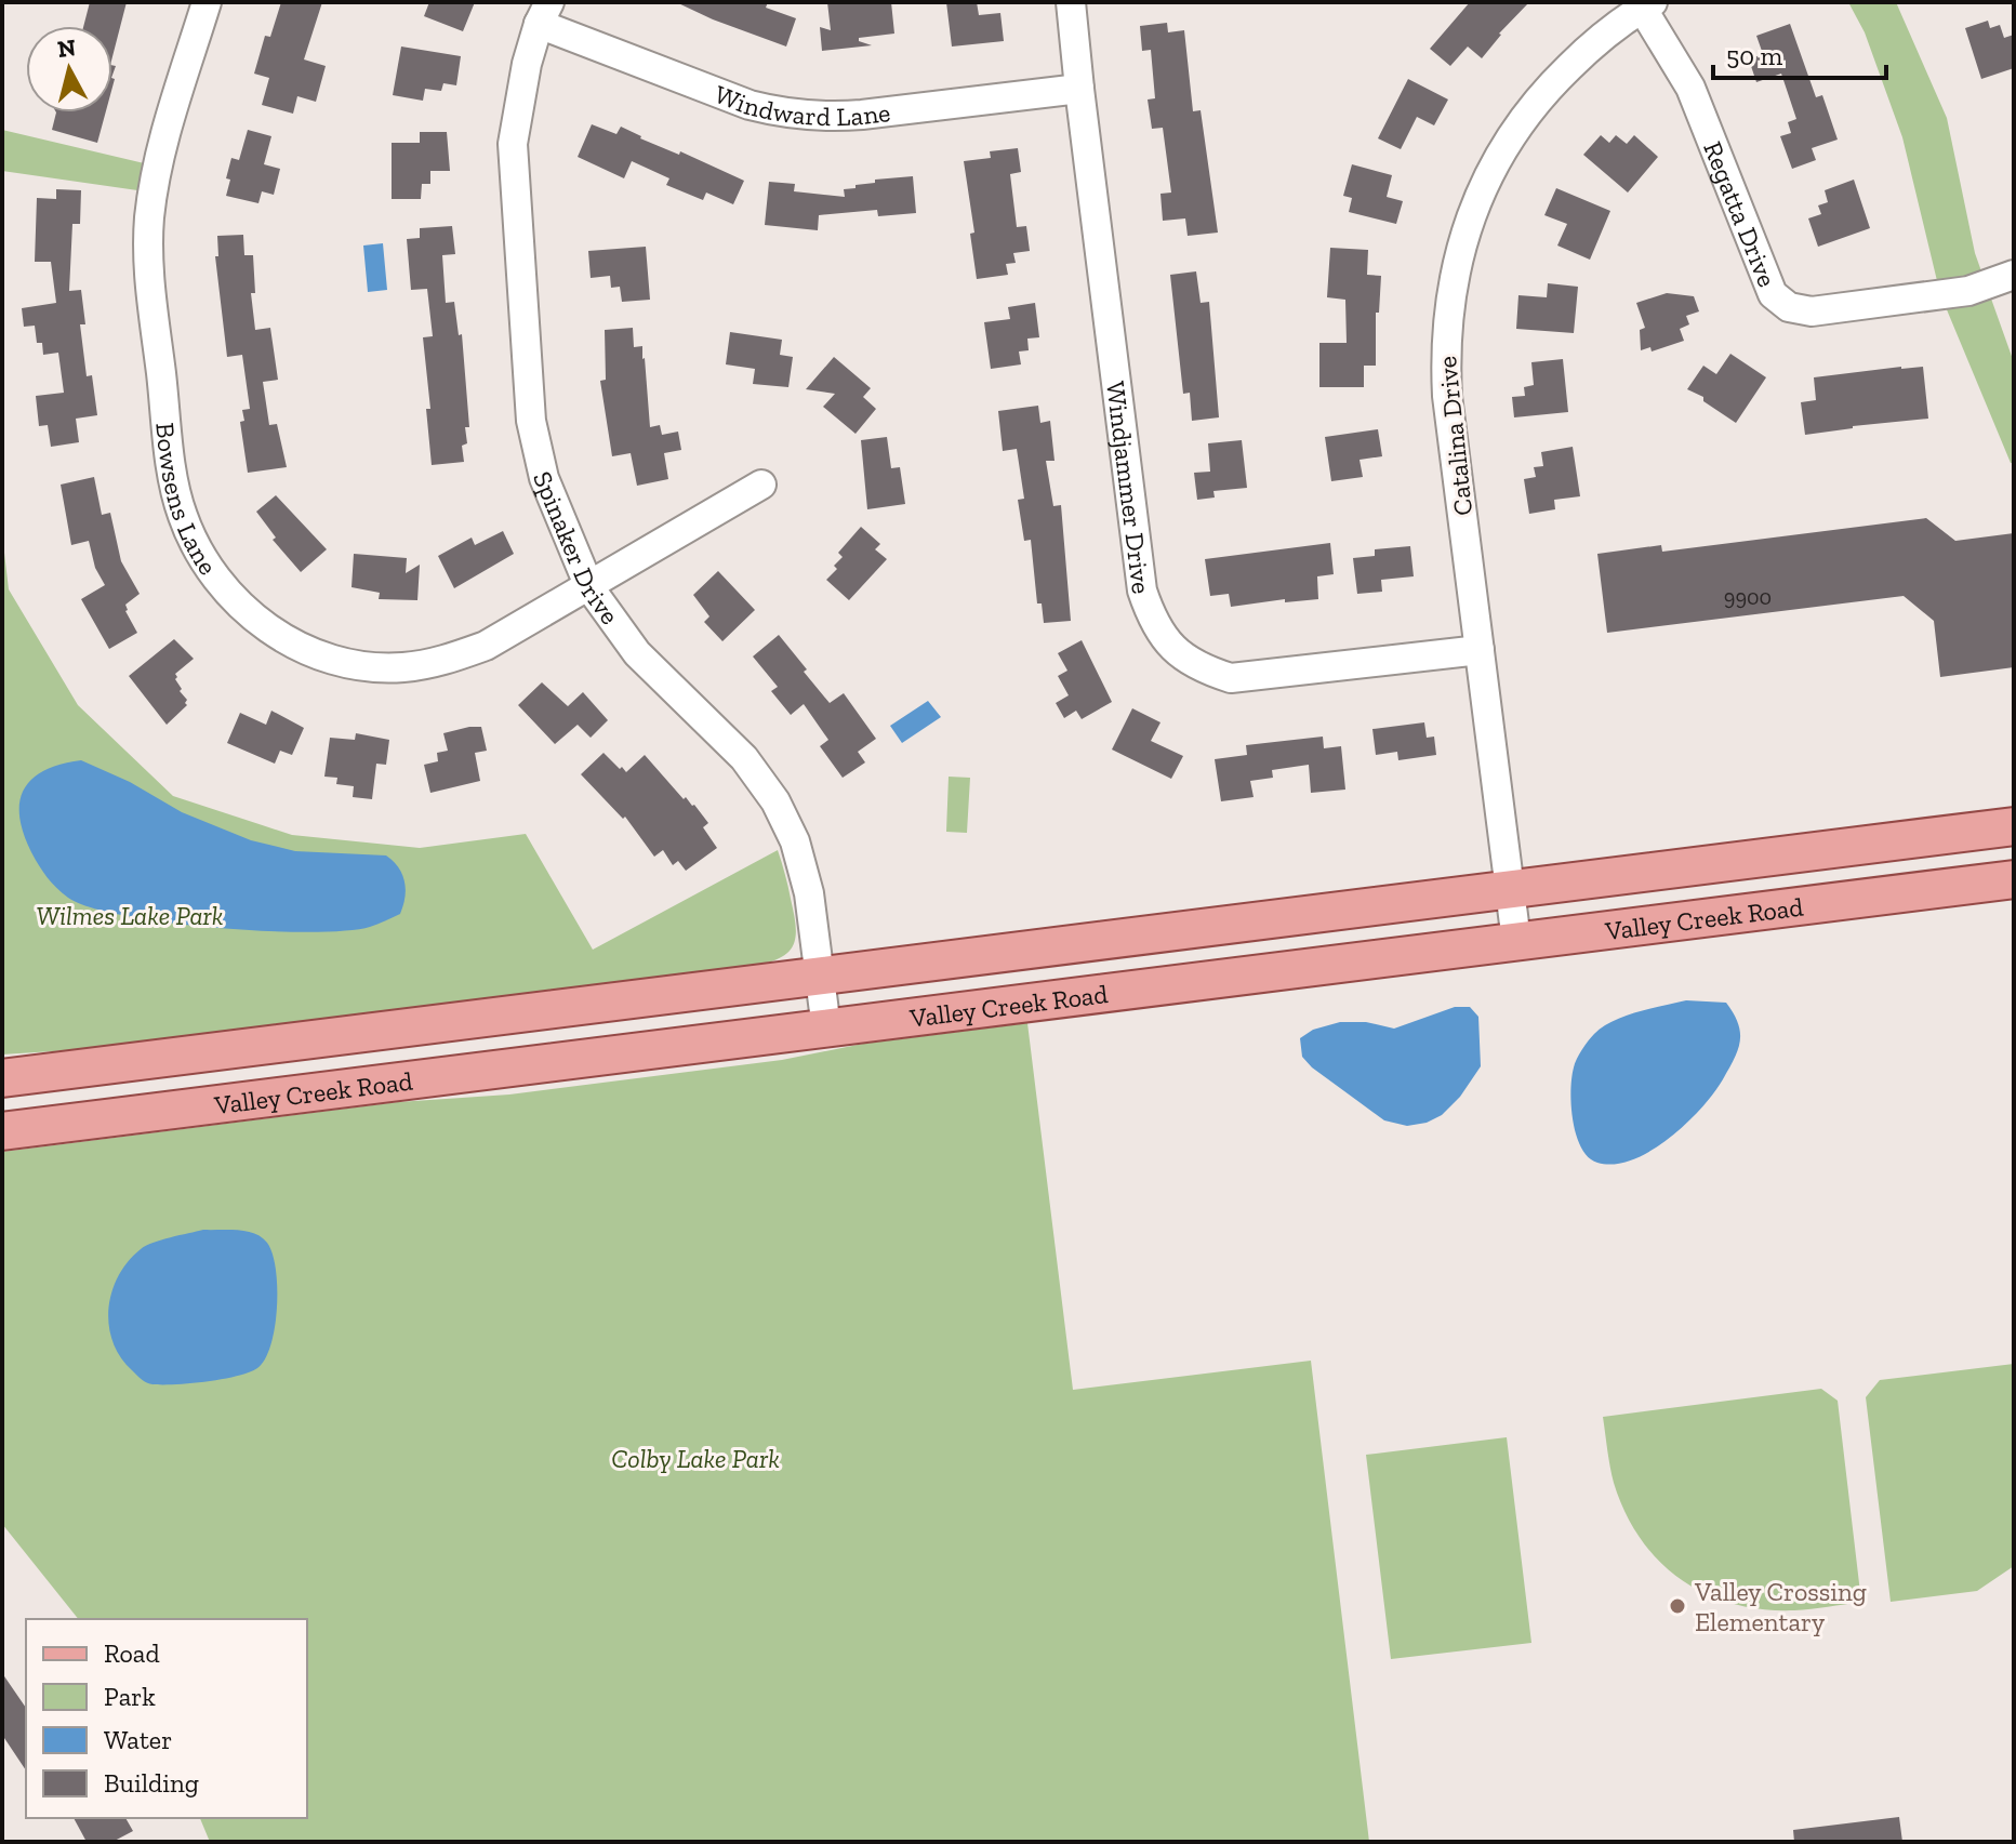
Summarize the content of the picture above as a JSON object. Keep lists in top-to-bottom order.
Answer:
{
  "streets": {
    "main road": ["Valley Creek Road"],
    "street": [
      "Windward Lane",
      "Regatta Drive",
      "Catalina Drive",
      "Windjammer Drive",
      "Bowsens Lane",
      "Spinaker Drive"
    ]
  },
  "crossings": [
    ["Windward Lane", "Windjammer Drive"],
    ["Windward Lane", "Spinaker Drive"],
    ["Regatta Drive", "Catalina Drive"],
    ["Catalina Drive", "Windjammer Drive"],
    ["Catalina Drive", "Valley Creek Road"],
    ["Bowsens Lane", "Spinaker Drive"],
    ["Spinaker Drive", "Valley Creek Road"]
  ],
  "parks": ["Wilmes Lake Park", "Colby Lake Park"],
  "places": ["Valley Crossing Elementary"],
  "house_numbers": ["9900"],
  "legend": [
    "Road",
    "Park",
    "Water",
    "Building"
  ],
  "scale_bar": "50 m",
  "north": "top"
}
